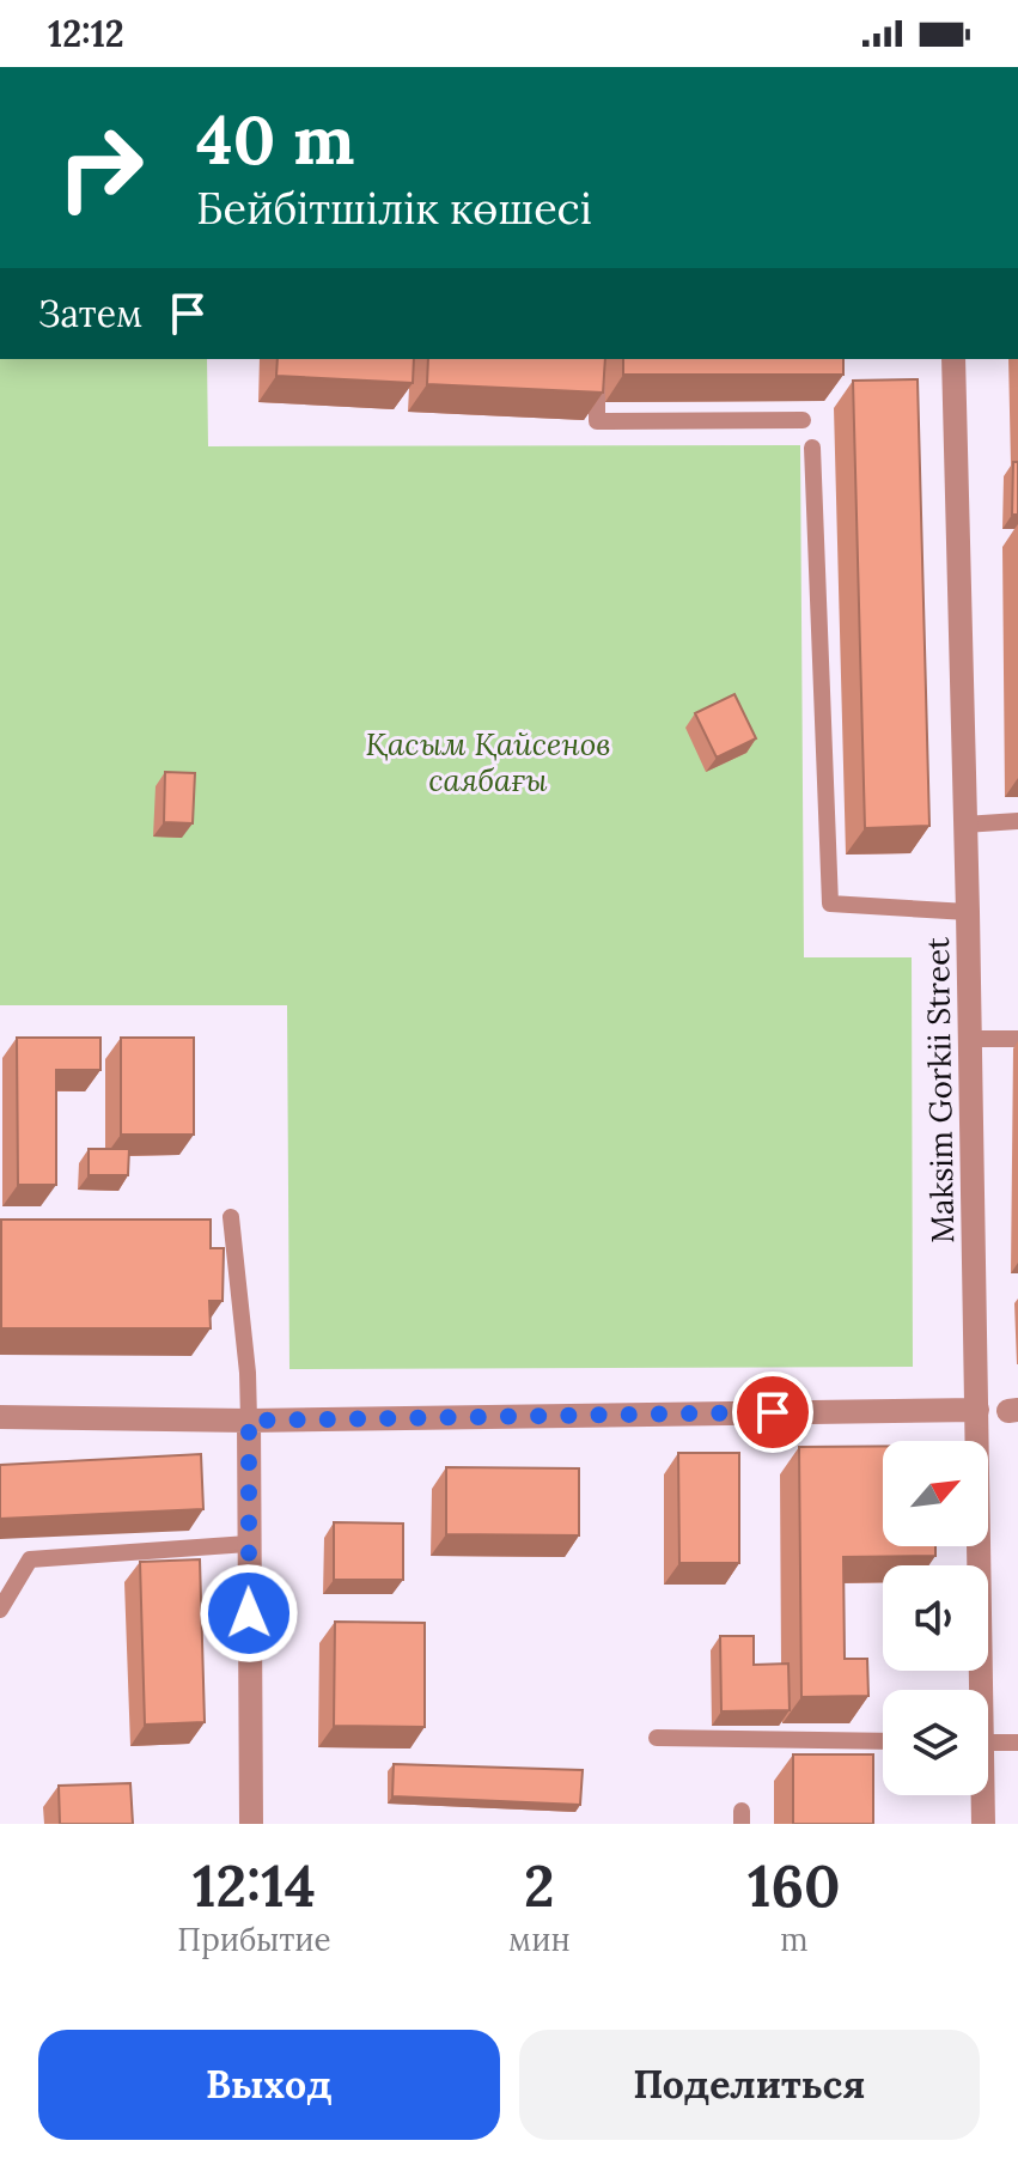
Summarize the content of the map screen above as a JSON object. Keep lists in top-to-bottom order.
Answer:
{
  "streets": {
    "street": ["Maksim Gorkii Street"]
  },
  "parks": ["Қасым Қайсенов саябағы"],
  "north": "top right",
  "page": {
    "status": "12:12",
    "turn": ["40 m", "Бейбітшілік көшесі"],
    "then": "Затем",
    "eta": [
      "12:14",
      "Прибытие",
      "2",
      "мин",
      "160",
      "m"
    ],
    "buttons": ["Выход", "Поделиться"]
  }
}
